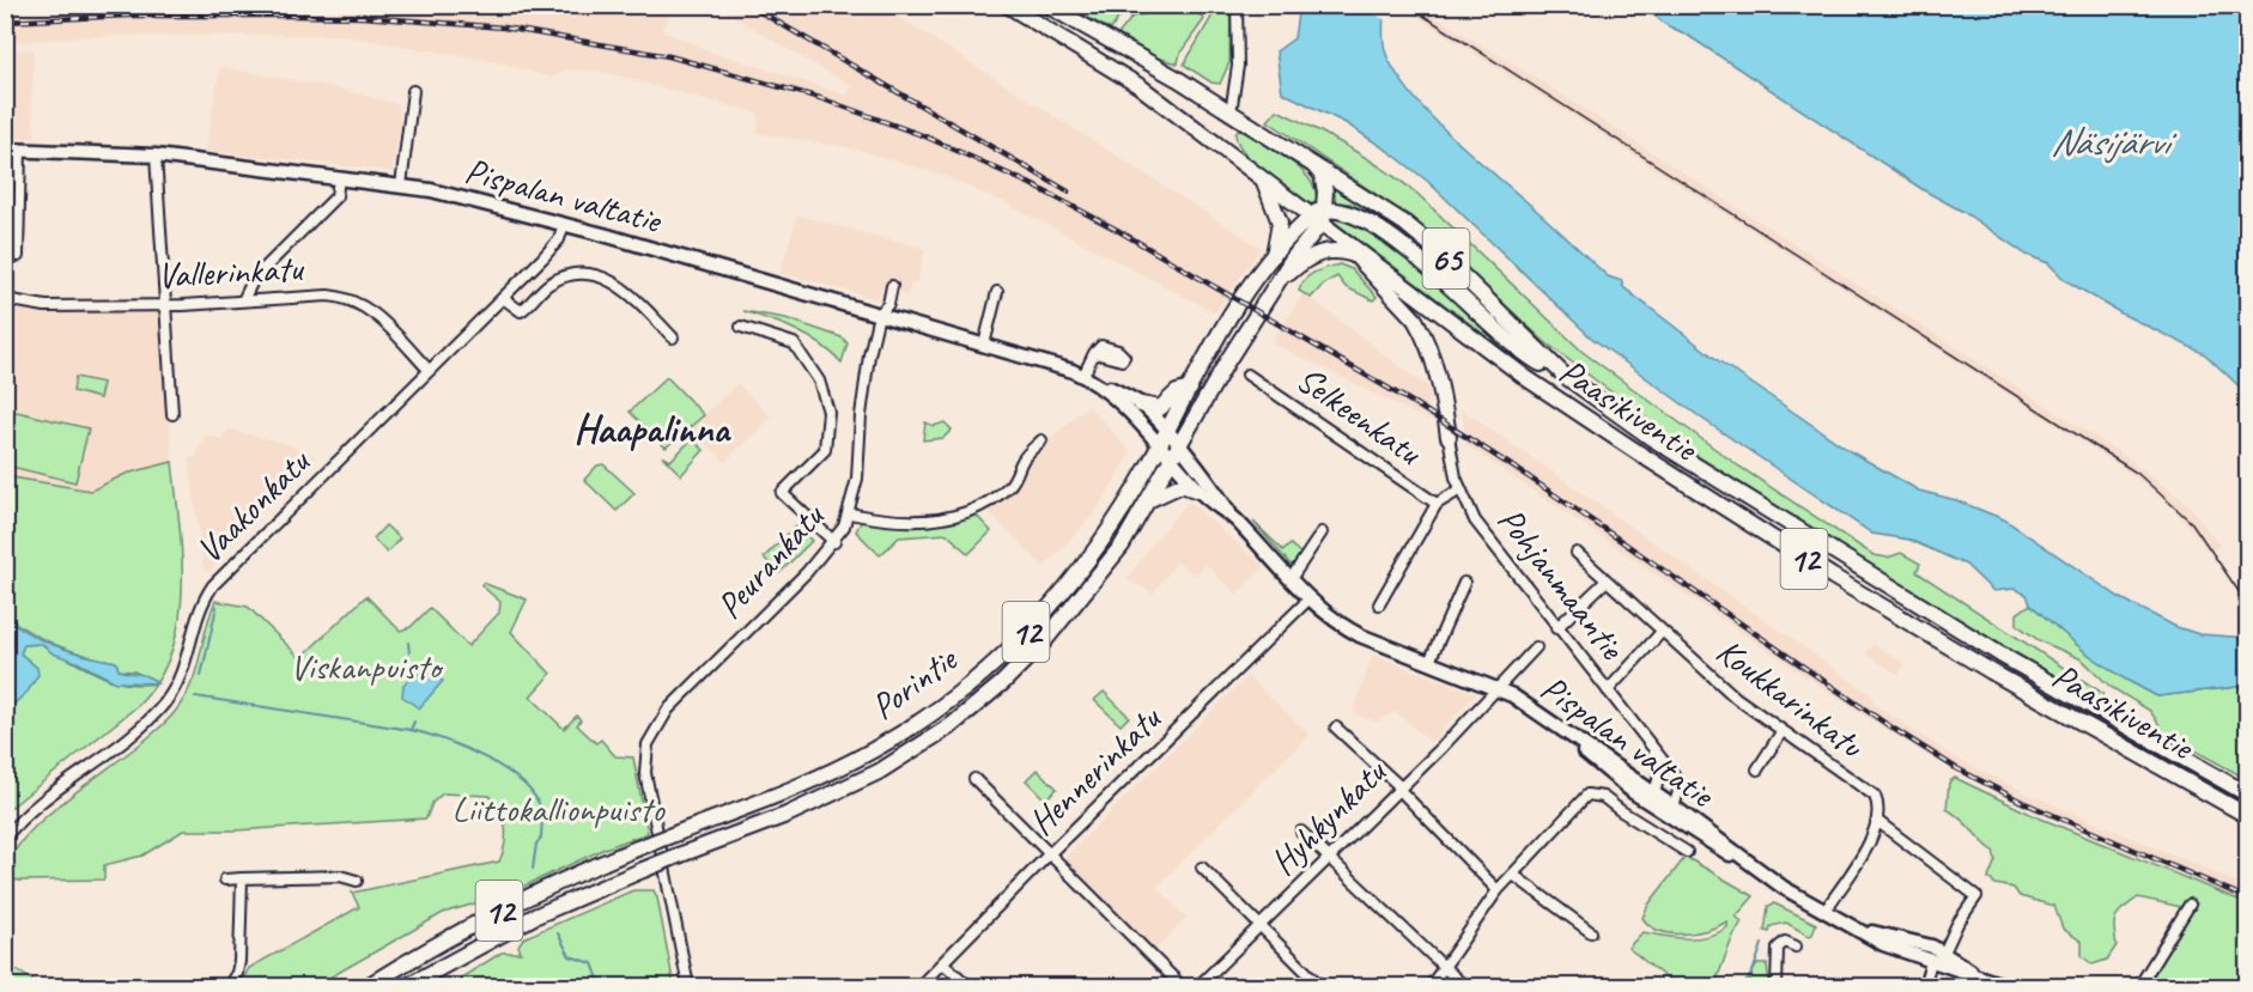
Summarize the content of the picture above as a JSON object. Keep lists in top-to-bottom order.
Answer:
{
  "streets": {
    "highway": [
      "65",
      "Paasikiventie",
      "12",
      "Porintie"
    ],
    "main road": ["Pispalan valtatie"],
    "street": [
      "Vallerinkatu",
      "Selkeenkatu",
      "Vaakonkatu",
      "Peurankatu",
      "Pohjanmaantie",
      "Koukkarinkatu",
      "Hennerinkatu",
      "Hyhkynkatu"
    ]
  },
  "crossings": [
    ["Pispalan valtatie", "Vaakonkatu"],
    ["Pispalan valtatie", "Peurankatu"],
    ["Pispalan valtatie", "Pohjanmaantie"],
    ["Pispalan valtatie", "Porintie"],
    ["Pispalan valtatie", "Hennerinkatu"],
    ["Pispalan valtatie", "Hyhkynkatu"],
    ["Vallerinkatu", "Vaakonkatu"],
    ["Paasikiventie", "12"],
    ["Paasikiventie", "Porintie"],
    ["Selkeenkatu", "Pohjanmaantie"],
    ["12", "Porintie"]
  ],
  "districts": ["Haapalinna"],
  "water": ["Näsijärvi"],
  "parks": ["Viskanpuisto", "Liittokallionpuisto"]
}
